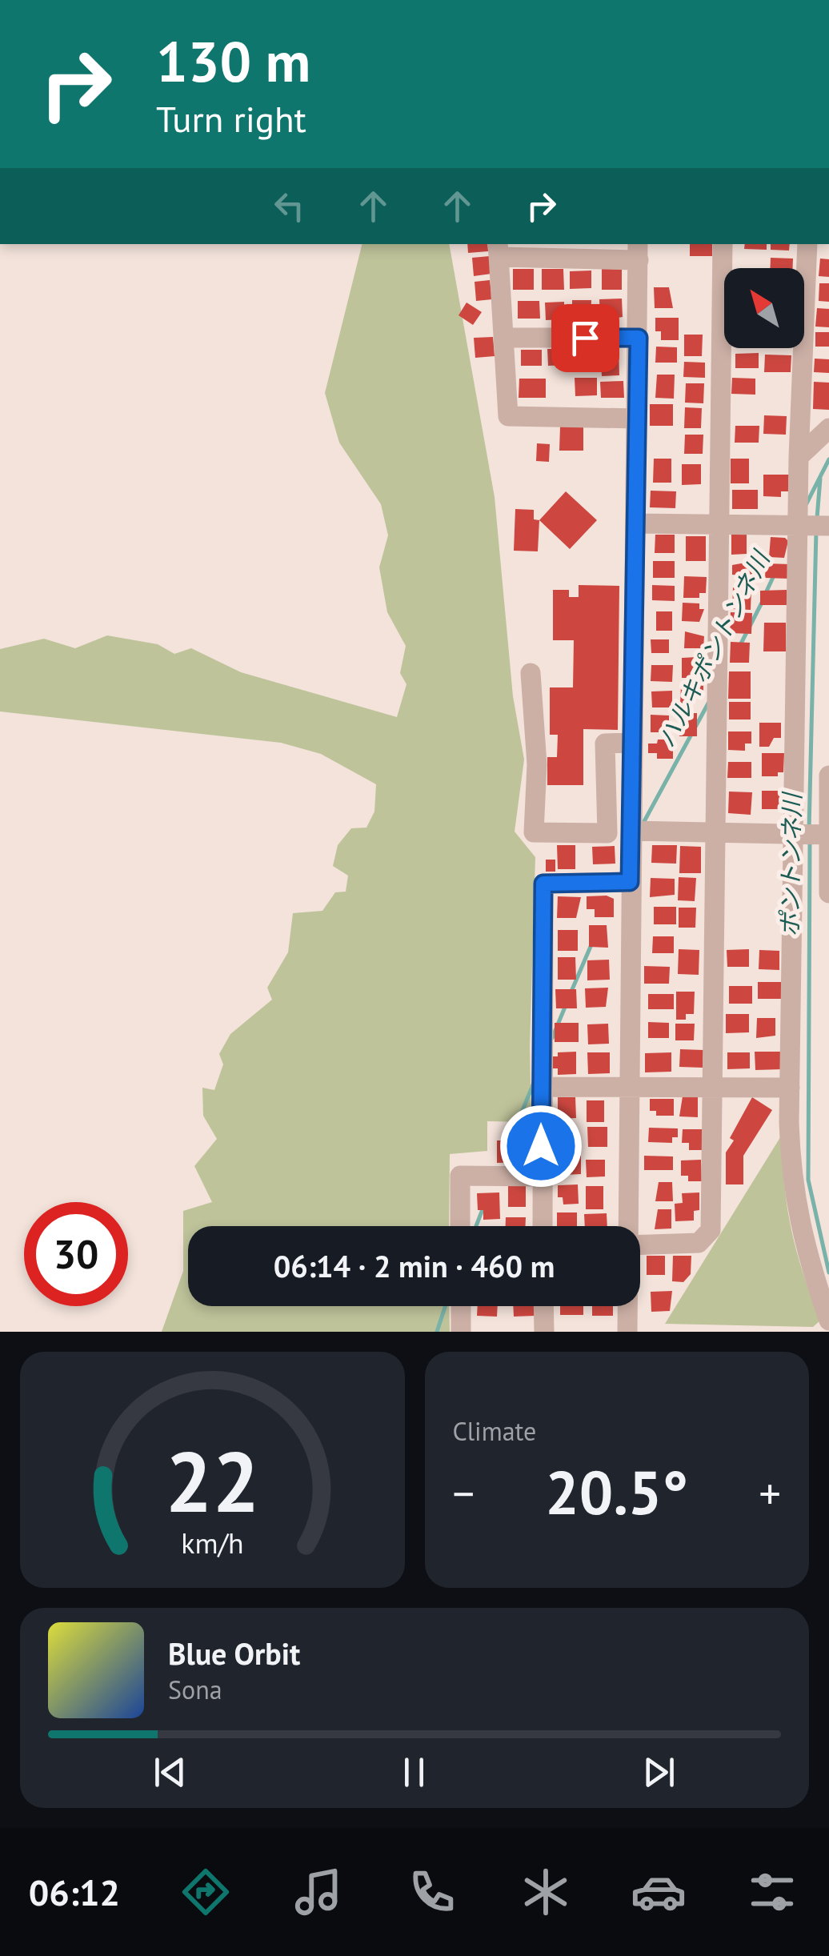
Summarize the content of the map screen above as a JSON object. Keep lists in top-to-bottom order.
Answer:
{
  "water": ["ハルキポントンネ川", "ポントンネ川"],
  "north": "top left",
  "page": {
    "turn": ["130 m", "Turn right"],
    "limit": "30",
    "trip": "06:14 · 2 min · 460 m",
    "tile": "Climate",
    "heat": ["−", "20.5°", "+"],
    "song": ["Blue Orbit", "Sona"],
    "tabs": "06:12",
    "gauge": ["22", "km/h"]
  }
}
